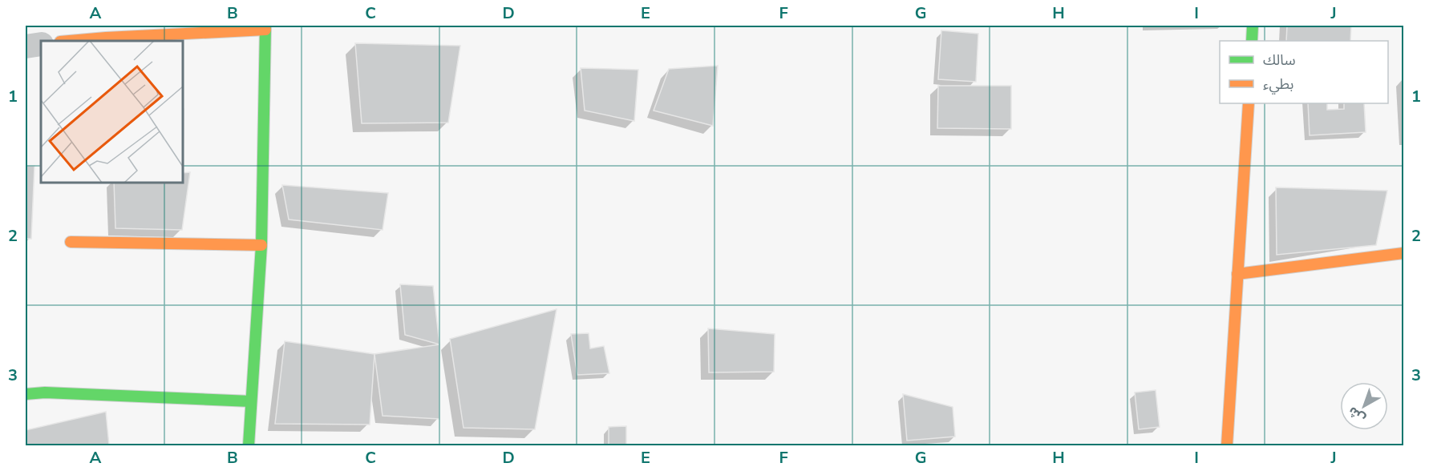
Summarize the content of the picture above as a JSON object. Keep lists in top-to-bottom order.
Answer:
{
  "legend": ["سالك", "بطيء"],
  "north": "bottom left",
  "grid": {
    "columns": [
      "A",
      "B",
      "C",
      "D",
      "E",
      "F",
      "G",
      "H",
      "I",
      "J"
    ],
    "rows": ["1", "2", "3"]
  }
}
